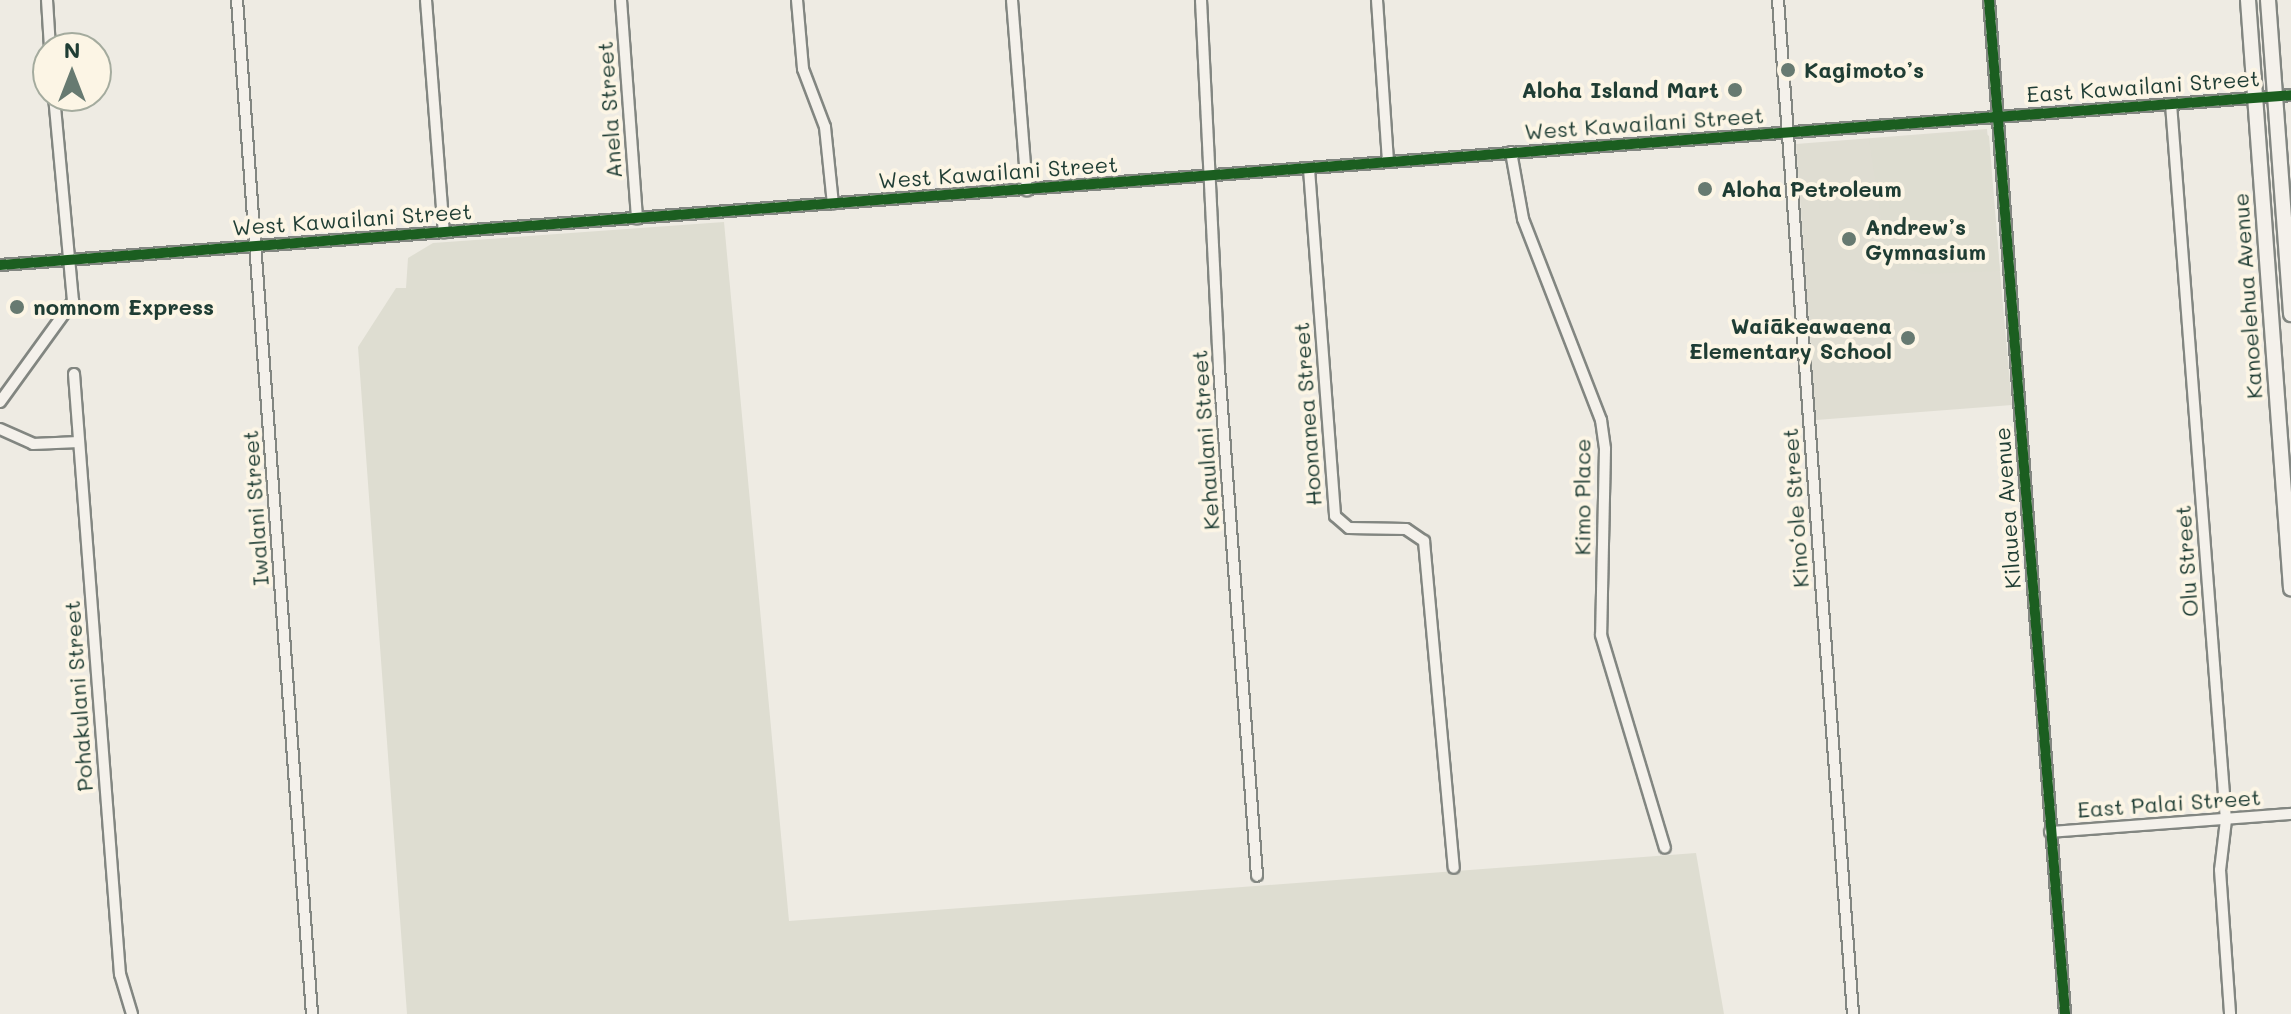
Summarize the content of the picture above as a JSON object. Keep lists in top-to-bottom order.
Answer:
{
  "streets": {
    "highway": ["Kanoelehua Avenue"],
    "street": [
      "East Kawailani Street",
      "Anela Street",
      "West Kawailani Street",
      "Hoonanea Street",
      "Kehaulani Street",
      "Kimo Place",
      "Iwalani Street",
      "Kinoʻole Street",
      "Kilauea Avenue",
      "Olu Street",
      "Pohakulani Street",
      "East Palai Street"
    ]
  },
  "crossings": [
    ["East Kawailani Street", "West Kawailani Street"],
    ["East Kawailani Street", "Kanoelehua Avenue"],
    ["East Kawailani Street", "Kilauea Avenue"],
    ["East Kawailani Street", "Olu Street"],
    ["Anela Street", "West Kawailani Street"],
    ["West Kawailani Street", "Hoonanea Street"],
    ["West Kawailani Street", "Kehaulani Street"],
    ["West Kawailani Street", "Kimo Place"],
    ["West Kawailani Street", "Iwalani Street"],
    ["West Kawailani Street", "Kinoʻole Street"],
    ["West Kawailani Street", "Kilauea Avenue"],
    ["Kilauea Avenue", "East Palai Street"],
    ["Olu Street", "East Palai Street"]
  ],
  "places": [
    "Kagimoto’s",
    "Aloha Island Mart",
    "Aloha Petroleum",
    "Andrew’s Gymnasium",
    "nomnom Express",
    "Waiākeawaena Elementary School"
  ],
  "north": "top"
}
